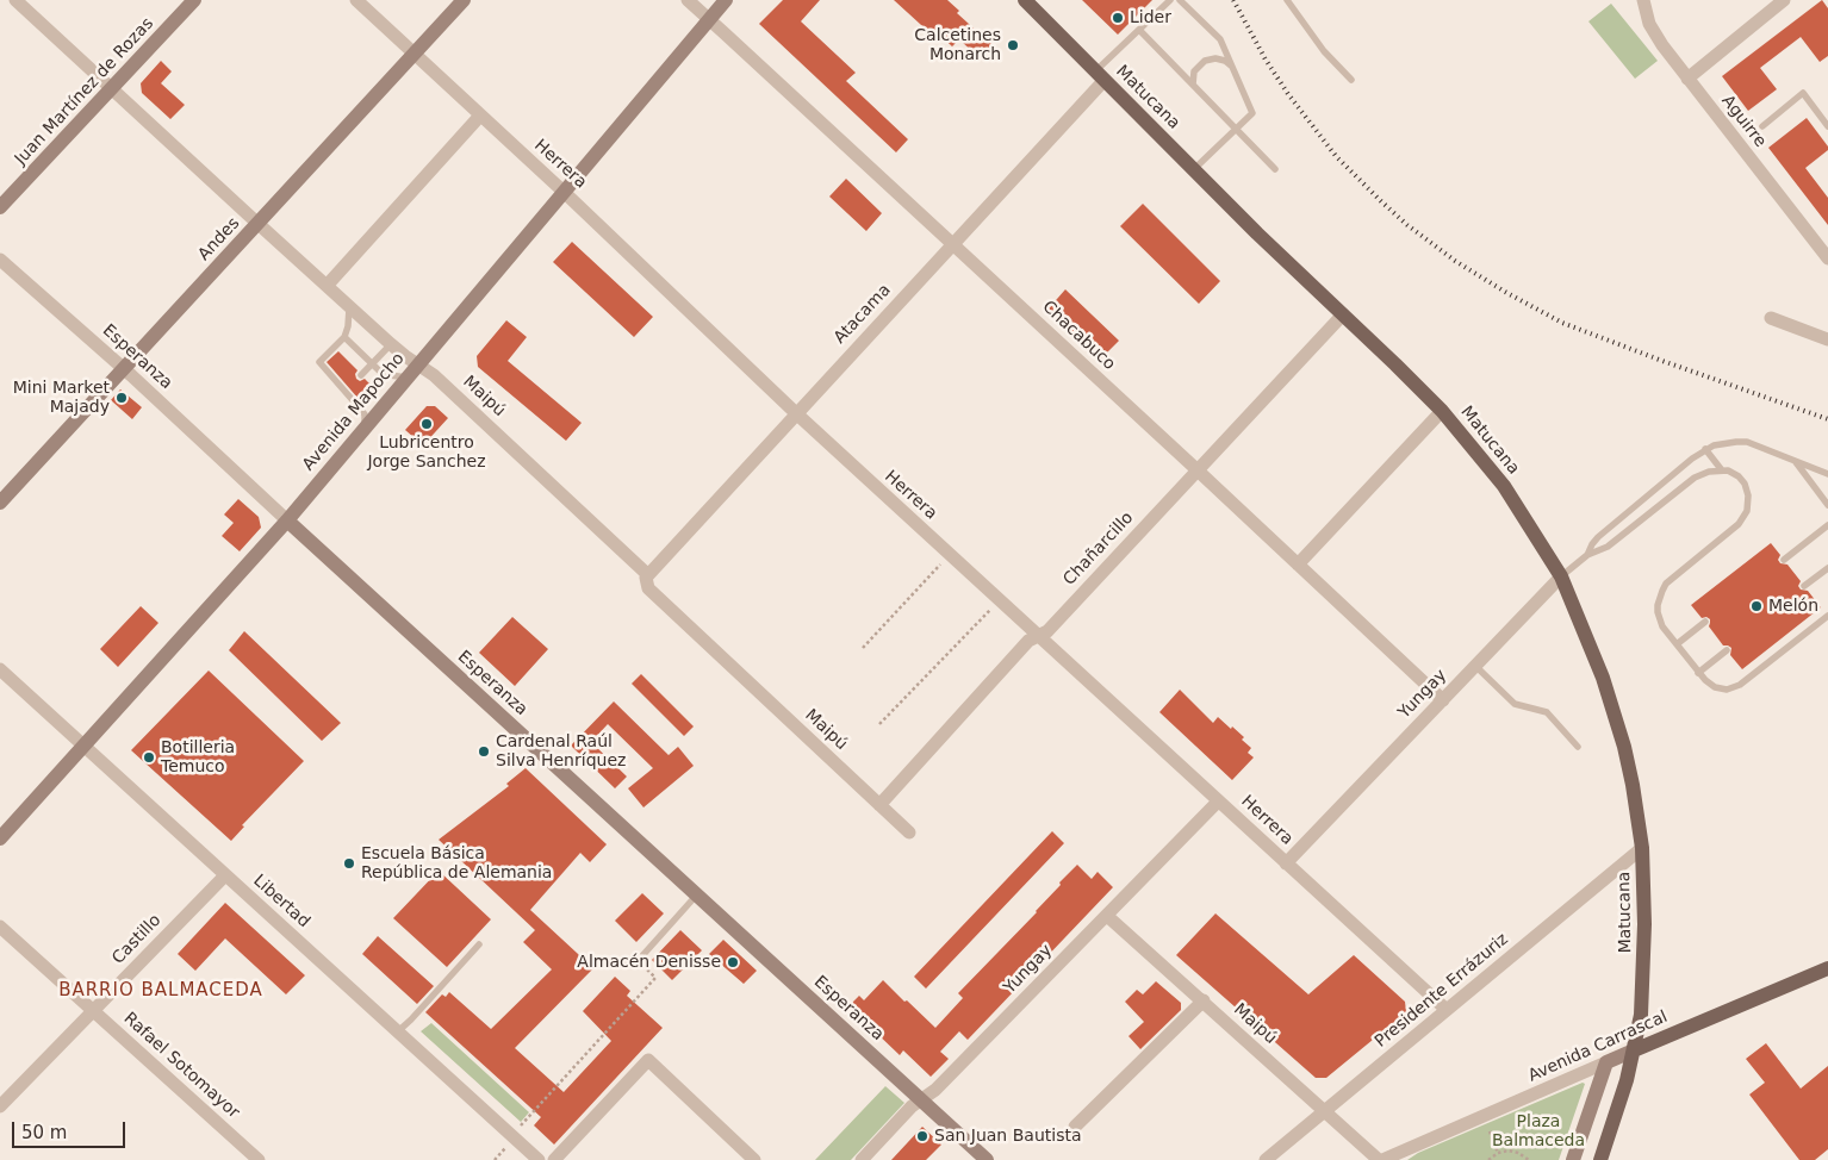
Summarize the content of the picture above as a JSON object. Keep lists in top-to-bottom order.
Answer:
{
  "streets": {
    "main road": [
      "Juan Martínez de Rozas",
      "Matucana",
      "Andes",
      "Esperanza",
      "Avenida Mapocho",
      "Avenida Carrascal"
    ],
    "street": [
      "Aguirre",
      "Herrera",
      "Atacama",
      "Chacabuco",
      "Maipú",
      "Chañarcillo",
      "Yungay",
      "Libertad",
      "Castillo",
      "Presidente Errázuriz",
      "Rafael Sotomayor"
    ]
  },
  "crossings": [
    ["Juan Martínez de Rozas", "Maipú"],
    ["Matucana", "Atacama"],
    ["Matucana", "Chañarcillo"],
    ["Matucana", "Yungay"],
    ["Matucana", "Presidente Errázuriz"],
    ["Matucana", "Avenida Carrascal"],
    ["Herrera", "Andes"],
    ["Herrera", "Atacama"],
    ["Herrera", "Avenida Mapocho"],
    ["Herrera", "Chañarcillo"],
    ["Herrera", "Yungay"],
    ["Herrera", "Presidente Errázuriz"],
    ["Andes", "Esperanza"],
    ["Andes", "Maipú"],
    ["Atacama", "Chacabuco"],
    ["Atacama", "Maipú"],
    ["Chacabuco", "Avenida Mapocho"],
    ["Chacabuco", "Chañarcillo"],
    ["Chacabuco", "Yungay"],
    ["Esperanza", "Avenida Mapocho"],
    ["Esperanza", "Yungay"],
    ["Maipú", "Avenida Mapocho"],
    ["Maipú", "Chañarcillo"],
    ["Maipú", "Yungay"],
    ["Maipú", "Presidente Errázuriz"],
    ["Maipú", "Avenida Carrascal"],
    ["Avenida Mapocho", "Libertad"],
    ["Libertad", "Castillo"],
    ["Castillo", "Rafael Sotomayor"]
  ],
  "districts": ["BARRIO BALMACEDA"],
  "parks": ["Plaza Balmaceda"],
  "places": [
    "Lider",
    "Calcetines Monarch",
    "Mini Market Majady",
    "Lubricentro Jorge Sanchez",
    "Melón",
    "Cardenal Raúl Silva Henríquez",
    "Botilleria Temuco",
    "Escuela Básica República de Alemania",
    "Almacén Denisse",
    "San Juan Bautista"
  ],
  "scale_bar": "50 m"
}
